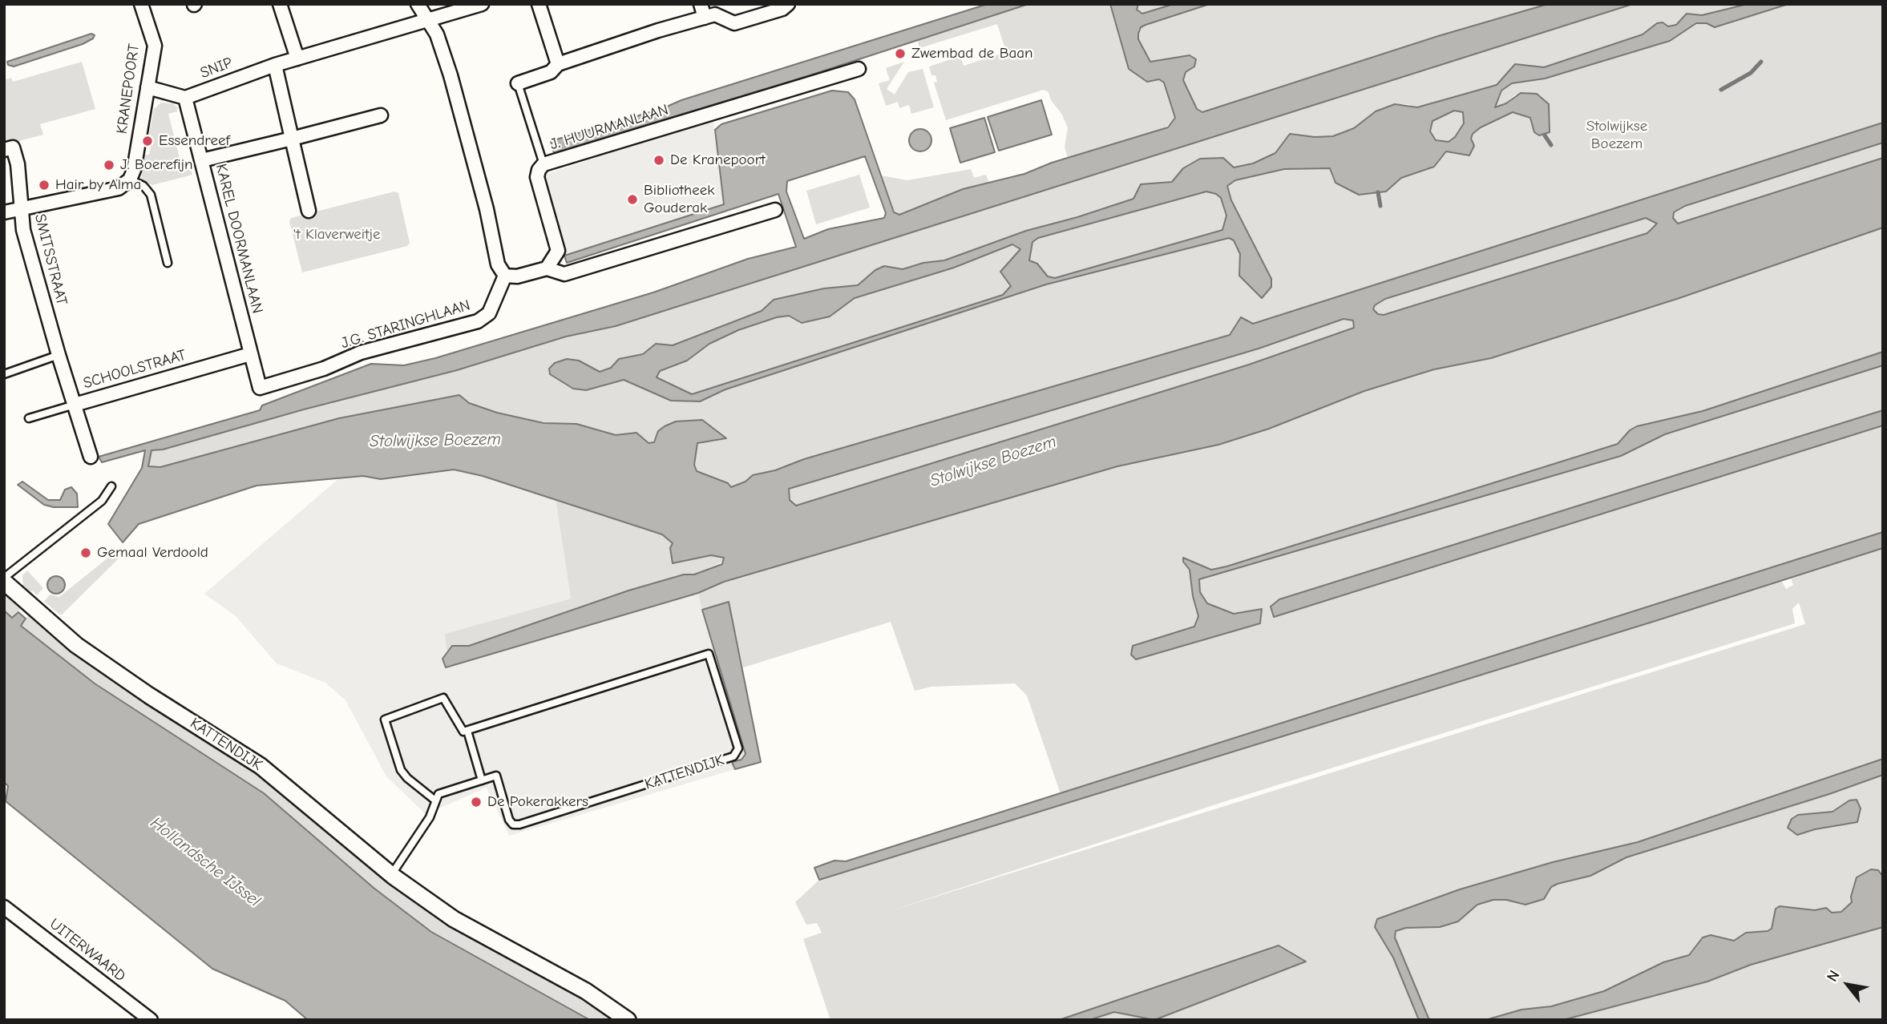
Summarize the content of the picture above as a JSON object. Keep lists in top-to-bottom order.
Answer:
{
  "streets": {
    "street": [
      "SNIP",
      "KRANEPOORT",
      "J. HUURMANLAAN",
      "KAREL DOORMANLAAN",
      "SMITSSTRAAT",
      "J.G. STARINGHLAAN",
      "SCHOOLSTRAAT",
      "KATTENDIJK",
      "UITERWAARD"
    ]
  },
  "crossings": [
    ["SNIP", "KAREL DOORMANLAAN"],
    ["KAREL DOORMANLAAN", "J.G. STARINGHLAAN"],
    ["KAREL DOORMANLAAN", "SCHOOLSTRAAT"],
    ["SMITSSTRAAT", "SCHOOLSTRAAT"]
  ],
  "water": ["Stolwijkse Boezem", "Hollandsche IJssel"],
  "parks": ["Stolwijkse Boezem", "'t Klaverweitje"],
  "places": [
    "Zwembad de Baan",
    "Essendreef",
    "De Kranepoort",
    "J. Boerefijn",
    "Hair by Alma",
    "Bibliotheek Gouderak",
    "Gemaal Verdoold",
    "De Pokerakkers"
  ],
  "north": "top left"
}
